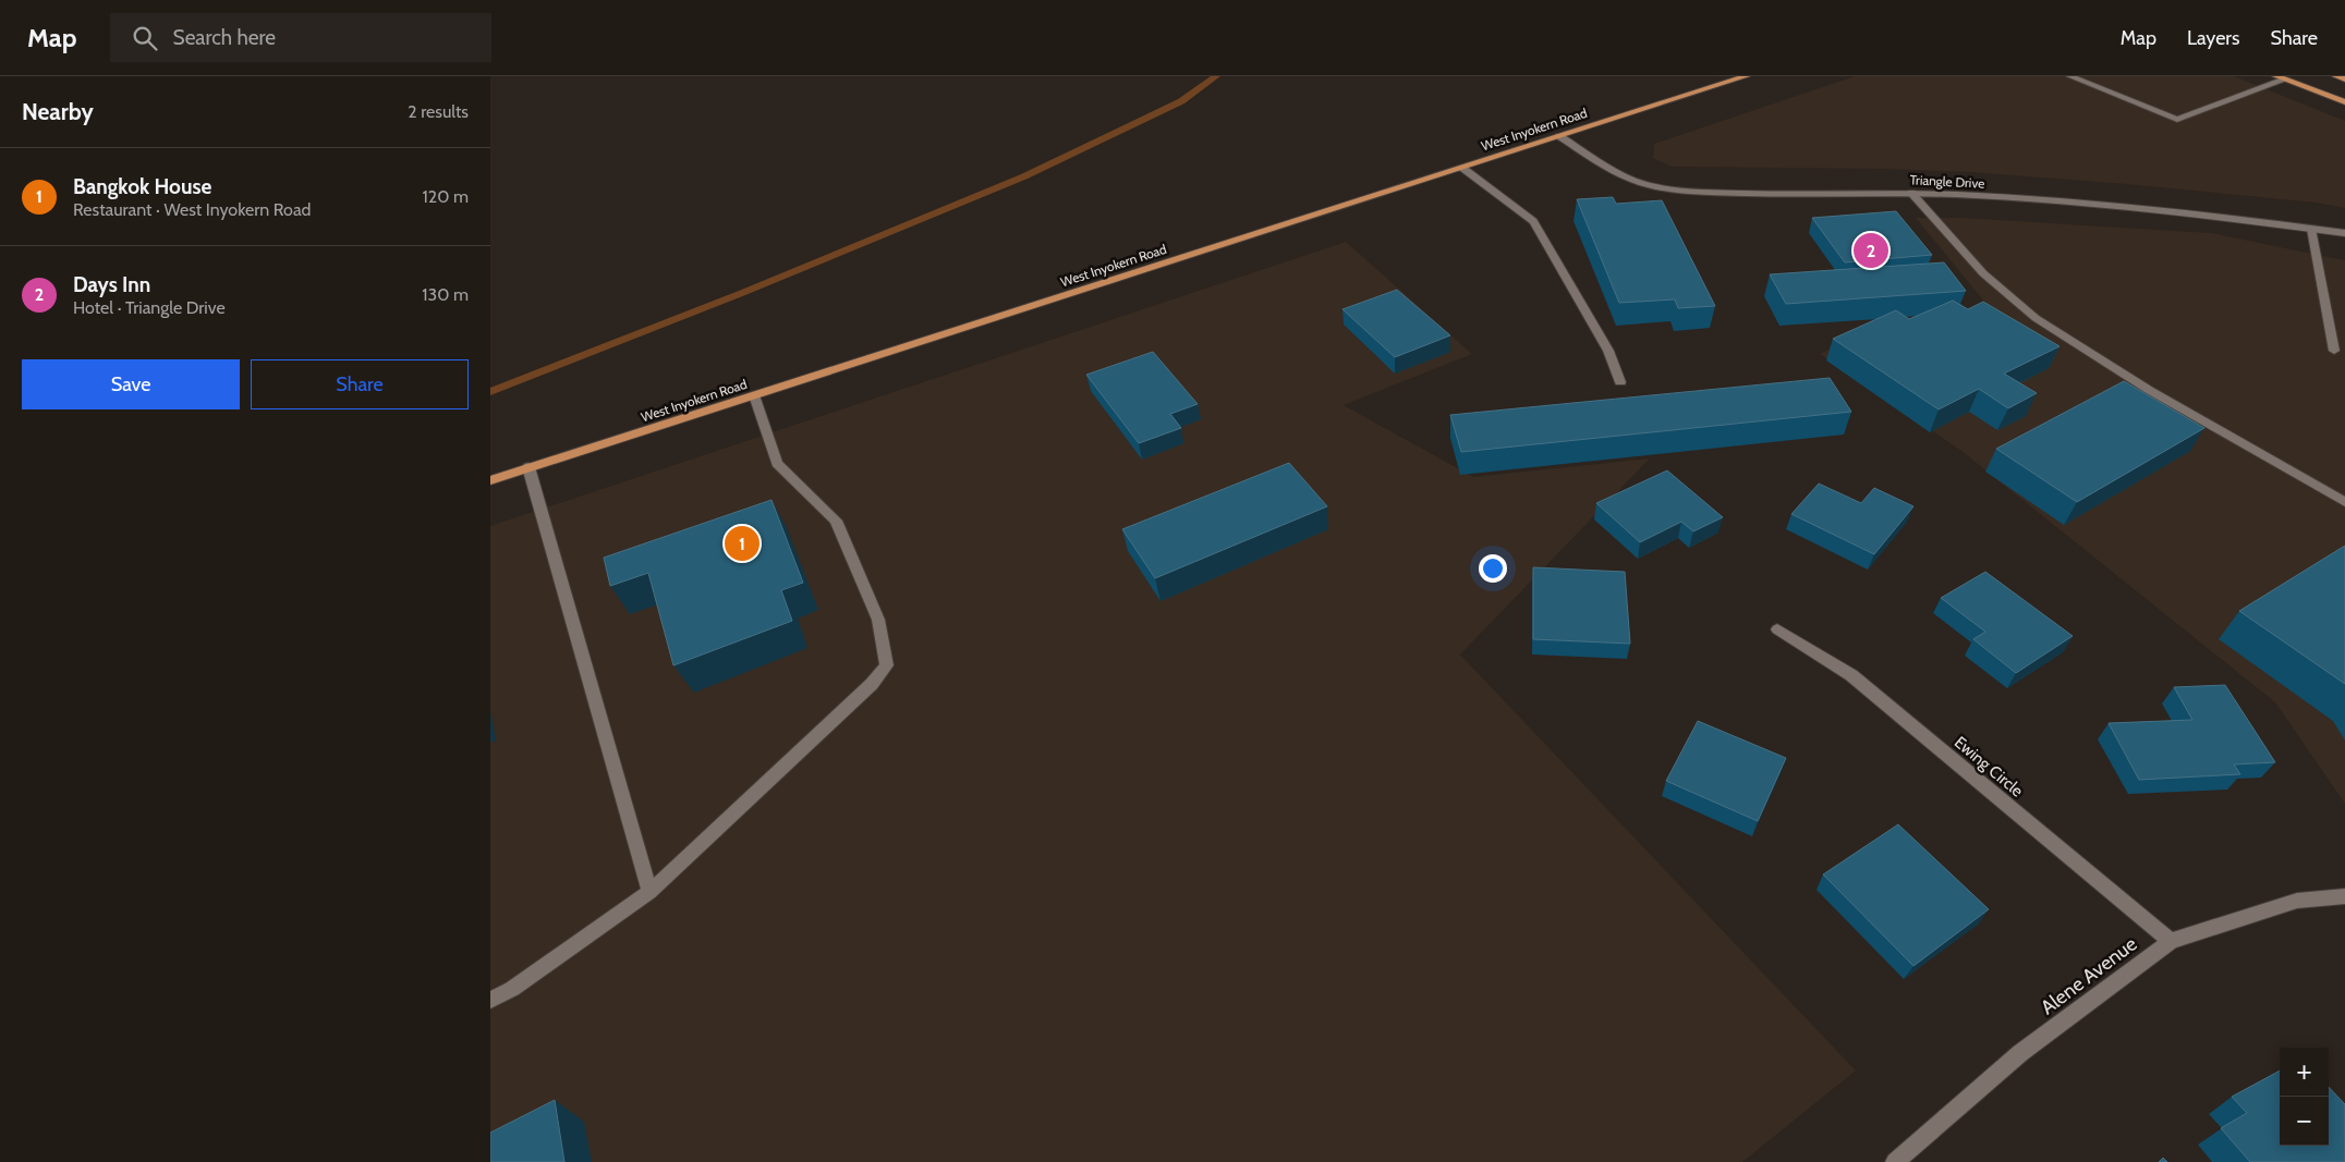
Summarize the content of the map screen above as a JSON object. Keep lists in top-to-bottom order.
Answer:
{
  "streets": {
    "main road": ["West Inyokern Road"],
    "street": ["Triangle Drive", "Ewing Circle", "Alene Avenue"]
  },
  "crossings": [
    ["West Inyokern Road", "Triangle Drive"],
    ["Ewing Circle", "Alene Avenue"]
  ],
  "page": {
    "header": "Map",
    "search": "Search here",
    "nav": ["Map", "Layers", "Share"],
    "heading": ["Nearby", "2 results"],
    "list": [
      {
        "mark": "1",
        "name": "Bangkok House",
        "note": "Restaurant · West Inyokern Road",
        "value": "120 m"
      },
      {
        "mark": "2",
        "name": "Days Inn",
        "note": "Hotel · Triangle Drive",
        "value": "130 m"
      }
    ],
    "pins": ["2", "1"],
    "buttons": ["Save", "Share"],
    "map_buttons": ["+", "−"]
  }
}
